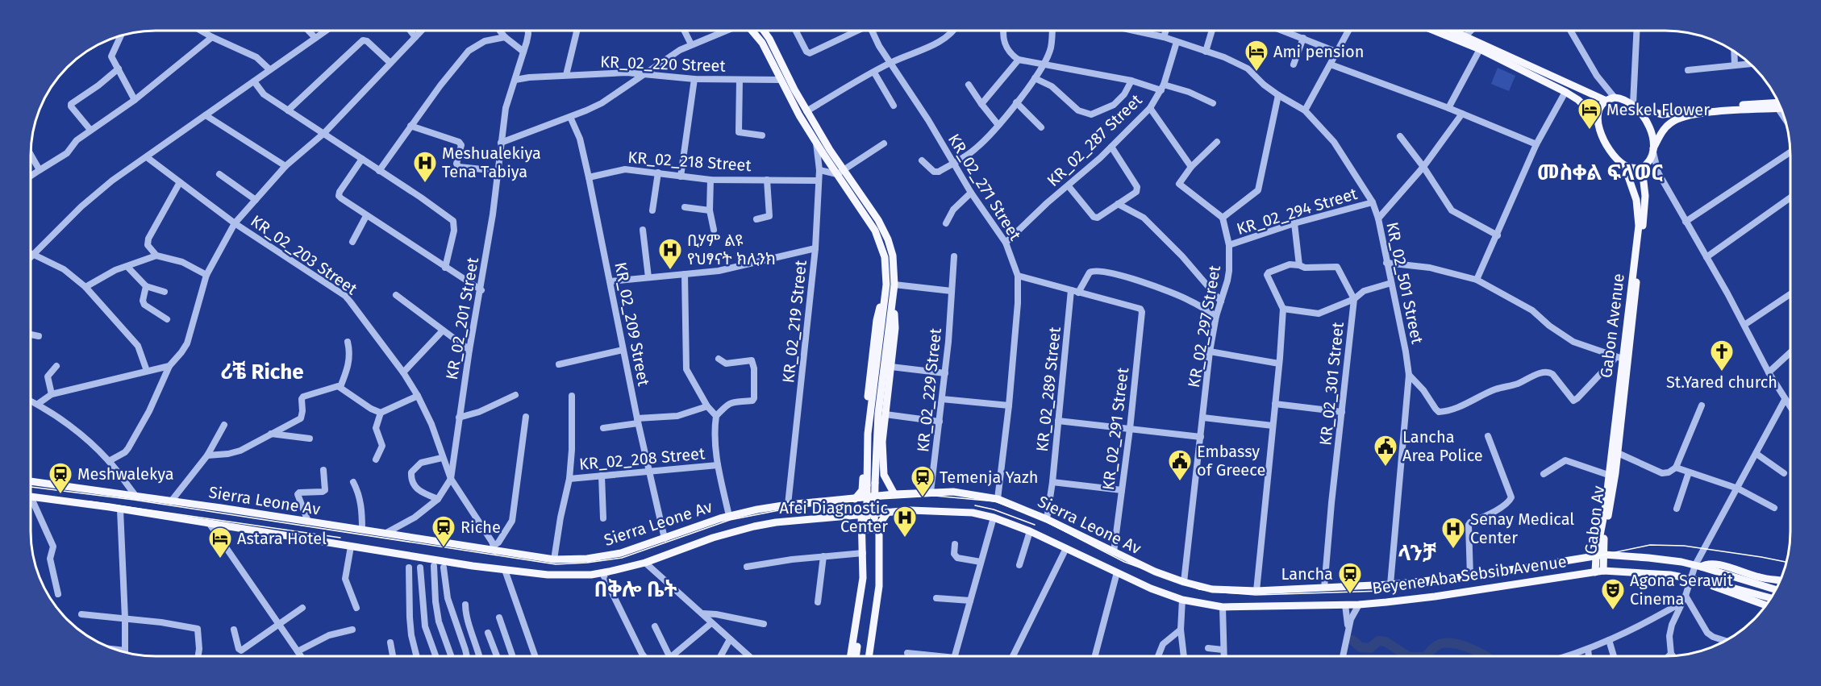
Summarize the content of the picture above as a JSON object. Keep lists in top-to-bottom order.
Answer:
{
  "streets": {
    "main road": [
      "Gabon Avenue",
      "Sierra Leone Av",
      "Gabon Av",
      "Beyene Aba Sebsib Avenue"
    ],
    "street": [
      "KR_02_220 Street",
      "KR_02_287 Street",
      "KR_02_218 Street",
      "KR_02_271 Street",
      "KR_02_294 Street",
      "KR_02_203 Street",
      "KR_02_501 Street",
      "KR_02_201 Street",
      "KR_02_219 Street",
      "KR_02_209 Street",
      "KR_02_297 Street",
      "KR_02_301 Street",
      "KR_02_289 Street",
      "KR_02_229 Street",
      "KR_02_291 Street",
      "KR_02_208 Street"
    ]
  },
  "crossings": [
    ["KR_02_220 Street", "KR_02_201 Street"],
    ["KR_02_287 Street", "KR_02_271 Street"],
    ["KR_02_287 Street", "KR_02_501 Street"],
    ["KR_02_218 Street", "KR_02_219 Street"],
    ["KR_02_218 Street", "KR_02_209 Street"],
    ["KR_02_271 Street", "Sierra Leone Av"],
    ["KR_02_294 Street", "KR_02_501 Street"],
    ["KR_02_294 Street", "KR_02_297 Street"],
    ["KR_02_203 Street", "KR_02_201 Street"],
    ["KR_02_203 Street", "Sierra Leone Av"],
    ["KR_02_501 Street", "Beyene Aba Sebsib Avenue"],
    ["KR_02_201 Street", "Sierra Leone Av"],
    ["KR_02_219 Street", "Sierra Leone Av"],
    ["KR_02_209 Street", "KR_02_208 Street"],
    ["KR_02_209 Street", "Sierra Leone Av"],
    ["Gabon Avenue", "Gabon Av"],
    ["KR_02_297 Street", "Sierra Leone Av"],
    ["KR_02_301 Street", "Beyene Aba Sebsib Avenue"],
    ["KR_02_289 Street", "Sierra Leone Av"],
    ["KR_02_229 Street", "Sierra Leone Av"],
    ["KR_02_291 Street", "Sierra Leone Av"],
    ["Sierra Leone Av", "Beyene Aba Sebsib Avenue"],
    ["Gabon Av", "Beyene Aba Sebsib Avenue"]
  ],
  "districts": [
    "መስቀል ፍላወር",
    "ሪቼ Riche",
    "ላንቻ",
    "በቅሎ ቤት"
  ],
  "places": {
    "hotel": ["Ami pension", "Meskel Flower", "Astara Hotel"],
    "hospital": [
      "Meshualekiya Tena Tabiya",
      "ቢሃም ልዩ የህፃናት ክሊንክ",
      "Afei Diagnostic Center",
      "Senay Medical Center"
    ],
    "church": ["St.Yared church"],
    "public building": ["Lancha Area Police", "Embassy of Greece"],
    "station": [
      "Meshwalekya",
      "Temenja Yazh",
      "Riche",
      "Lancha"
    ],
    "theatre": ["Agona Serawit Cinema"]
  }
}
